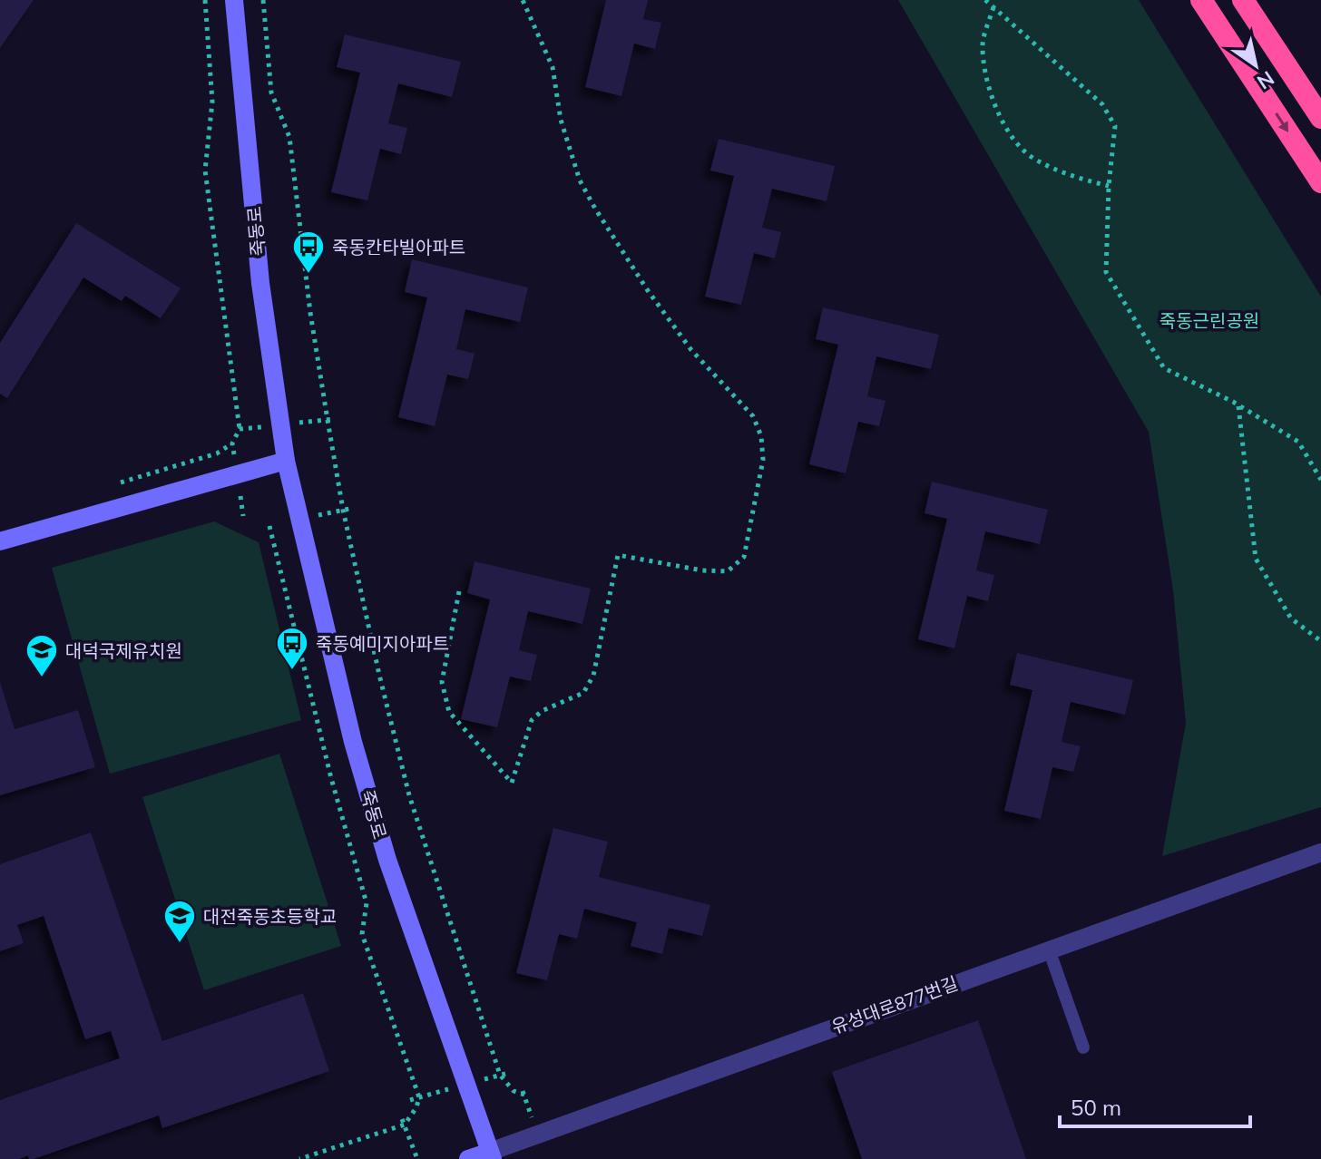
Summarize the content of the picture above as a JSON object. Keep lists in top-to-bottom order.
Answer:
{
  "streets": {
    "street": ["죽동로", "유성대로877번길"]
  },
  "crossings": [
    ["죽동로", "유성대로877번길"]
  ],
  "parks": ["죽동근린공원"],
  "places": {
    "bus stop": ["죽동칸타빌아파트", "죽동예미지아파트"],
    "school or university": ["대덕국제유치원", "대전죽동초등학교"]
  },
  "scale_bar": "50 m",
  "north": "bottom right"
}
